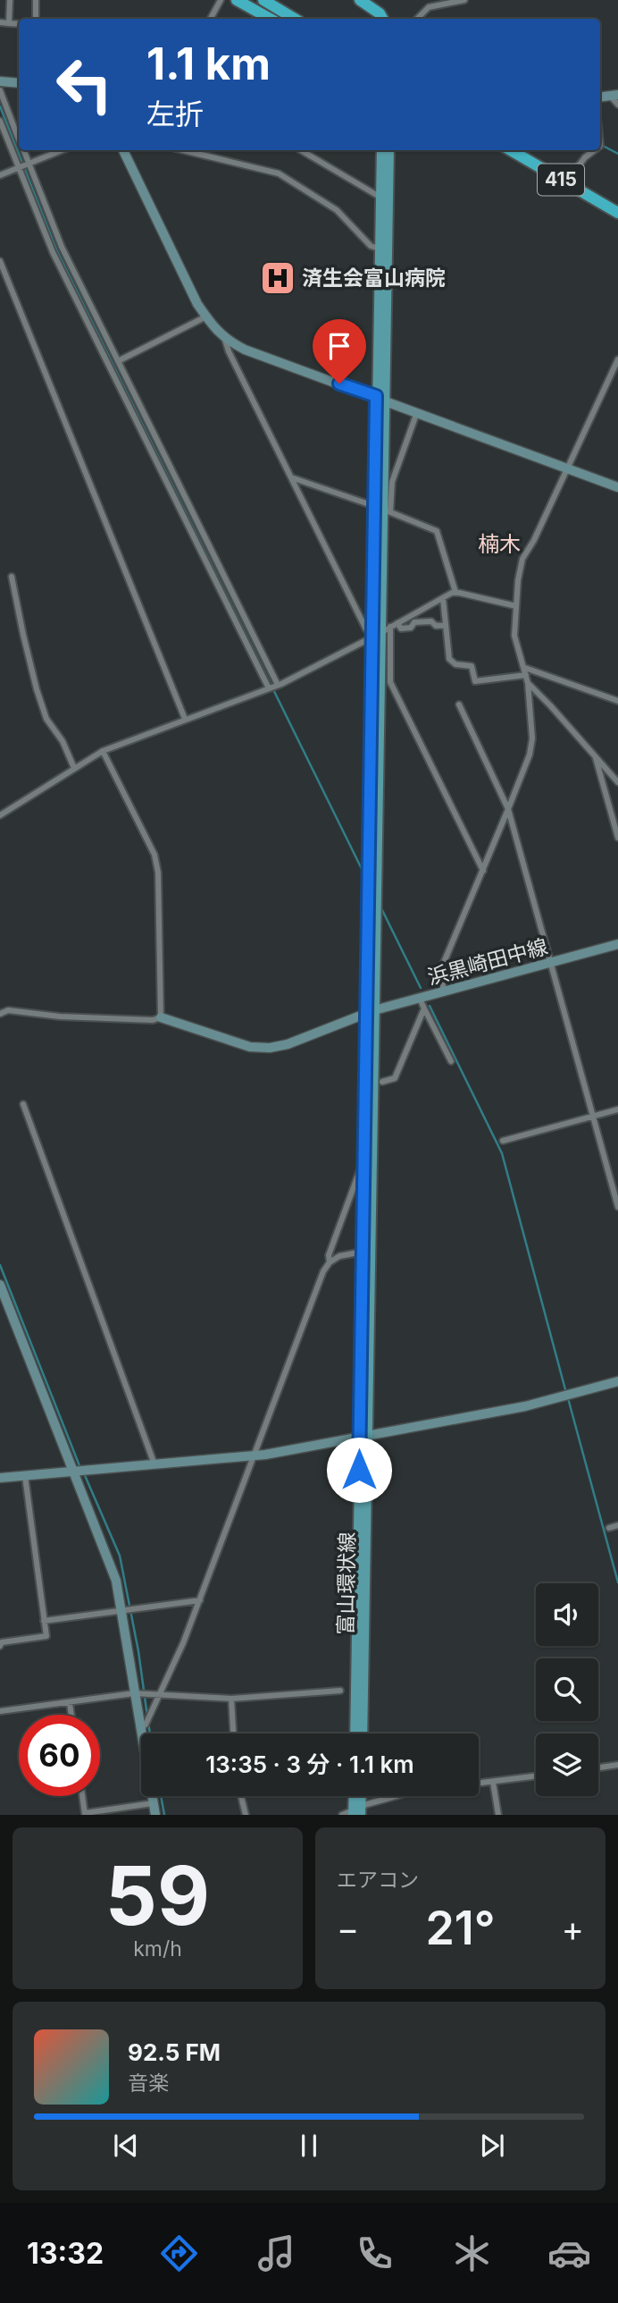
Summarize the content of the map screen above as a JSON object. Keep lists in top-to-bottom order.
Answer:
{
  "streets": {
    "highway": ["415"],
    "main road": ["富山環状線"],
    "street": ["浜黒崎田中線"]
  },
  "crossings": [
    ["浜黒崎田中線", "富山環状線"]
  ],
  "districts": ["楠木"],
  "places": {
    "hospital": ["済生会富山病院"]
  },
  "page": {
    "turn": ["1.1 km", "左折"],
    "limit": "60",
    "trip": "13:35 · 3 分 · 1.1 km",
    "tile": [
      ["59", "km/h"],
      "エアコン"
    ],
    "heat": ["−", "21°", "+"],
    "song": ["92.5 FM", "音楽"],
    "tabs": "13:32"
  }
}
